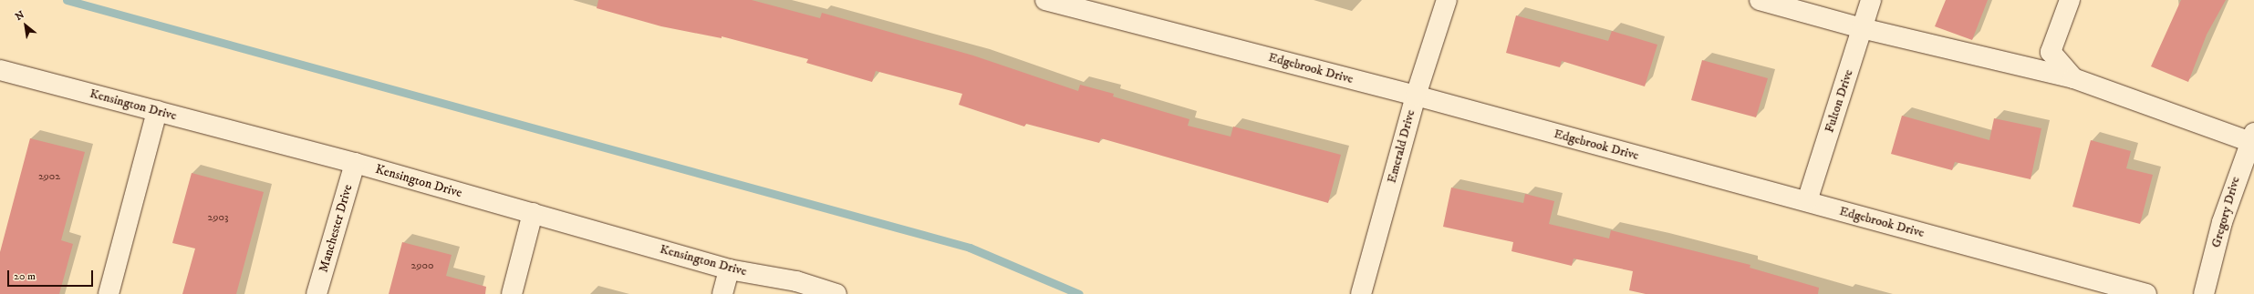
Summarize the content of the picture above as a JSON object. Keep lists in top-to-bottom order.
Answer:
{
  "streets": {
    "street": [
      "Edgebrook Drive",
      "Fulton Drive",
      "Kensington Drive",
      "Emerald Drive",
      "Gregory Drive",
      "Manchester Drive"
    ]
  },
  "crossings": [
    ["Edgebrook Drive", "Fulton Drive"],
    ["Edgebrook Drive", "Emerald Drive"],
    ["Kensington Drive", "Manchester Drive"]
  ],
  "house_numbers": ["2902", "2903", "2900"],
  "scale_bar": "20 m",
  "north": "top left"
}
